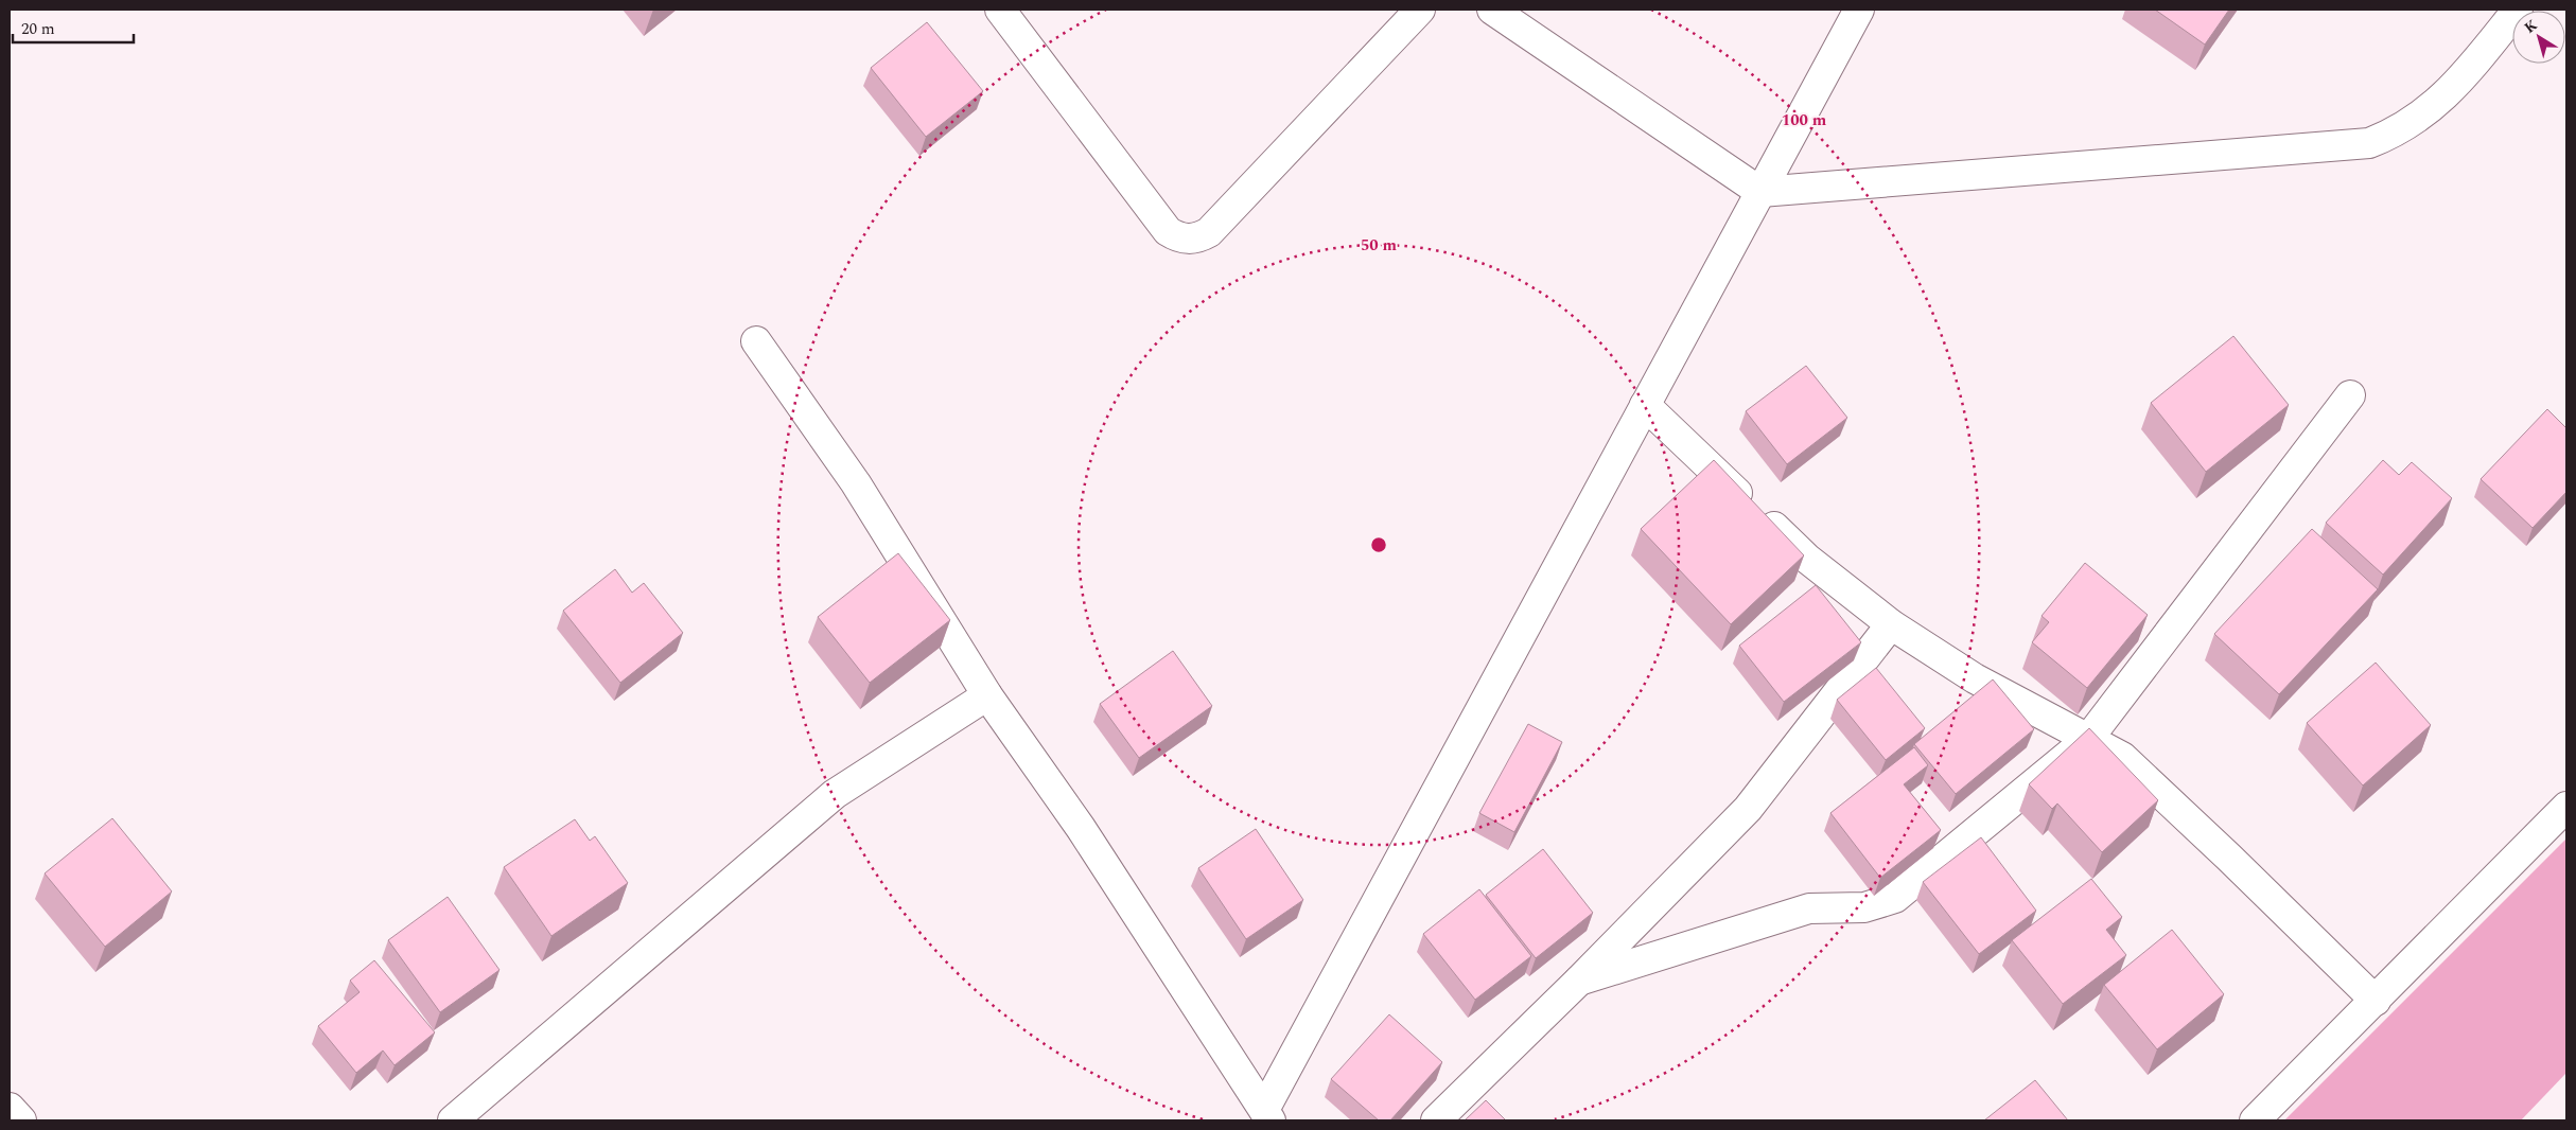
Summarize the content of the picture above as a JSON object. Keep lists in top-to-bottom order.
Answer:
{
  "scale_bar": "20 m",
  "north": "top left",
  "rings": ["100 m", "50 m"]
}
